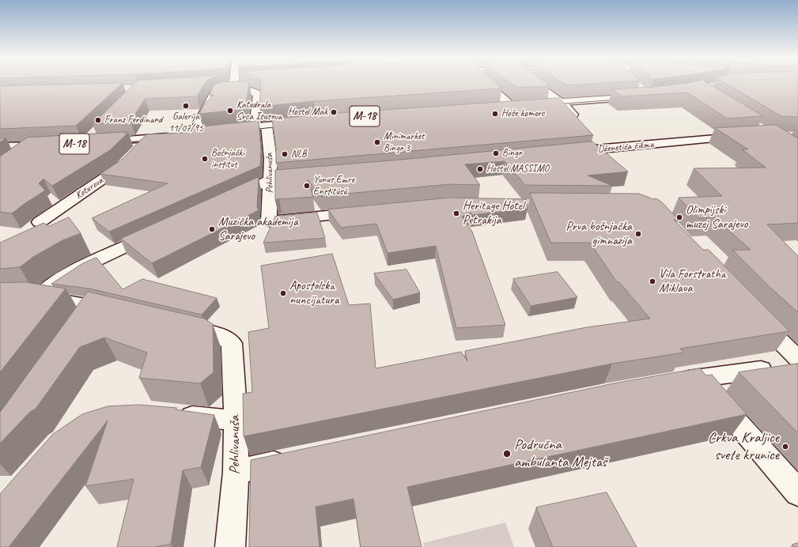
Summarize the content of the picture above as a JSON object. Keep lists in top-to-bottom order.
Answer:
{
  "streets": {
    "street": [
      "M-18",
      "Dženetića čikma",
      "Pehlivanuša",
      "Koturova"
    ]
  },
  "crossings": [
    ["M-18", "Koturova"]
  ],
  "places": [
    "Galerija 11/07/95",
    "Katedrala Srca Isusova",
    "Hostel Mak",
    "Hoše komerc",
    "Franz Ferdinand",
    "Minimarket Bingo 3",
    "Bingo",
    "NLB",
    "Bošnjački institut",
    "Hostel MASSIMO",
    "Yunus Emre Enstitüsü",
    "Heritage Hotel Petrakija",
    "Olimpijski muzej Sarajevo",
    "Muzička akademija Sarajevo",
    "Prva bošnjačka gimnazija",
    "Vila Forstratha Miklaua",
    "Apostolska nuncijatura",
    "Crkva Kraljice svete krunice",
    "Područna ambulanta Mejtaš"
  ]
}
